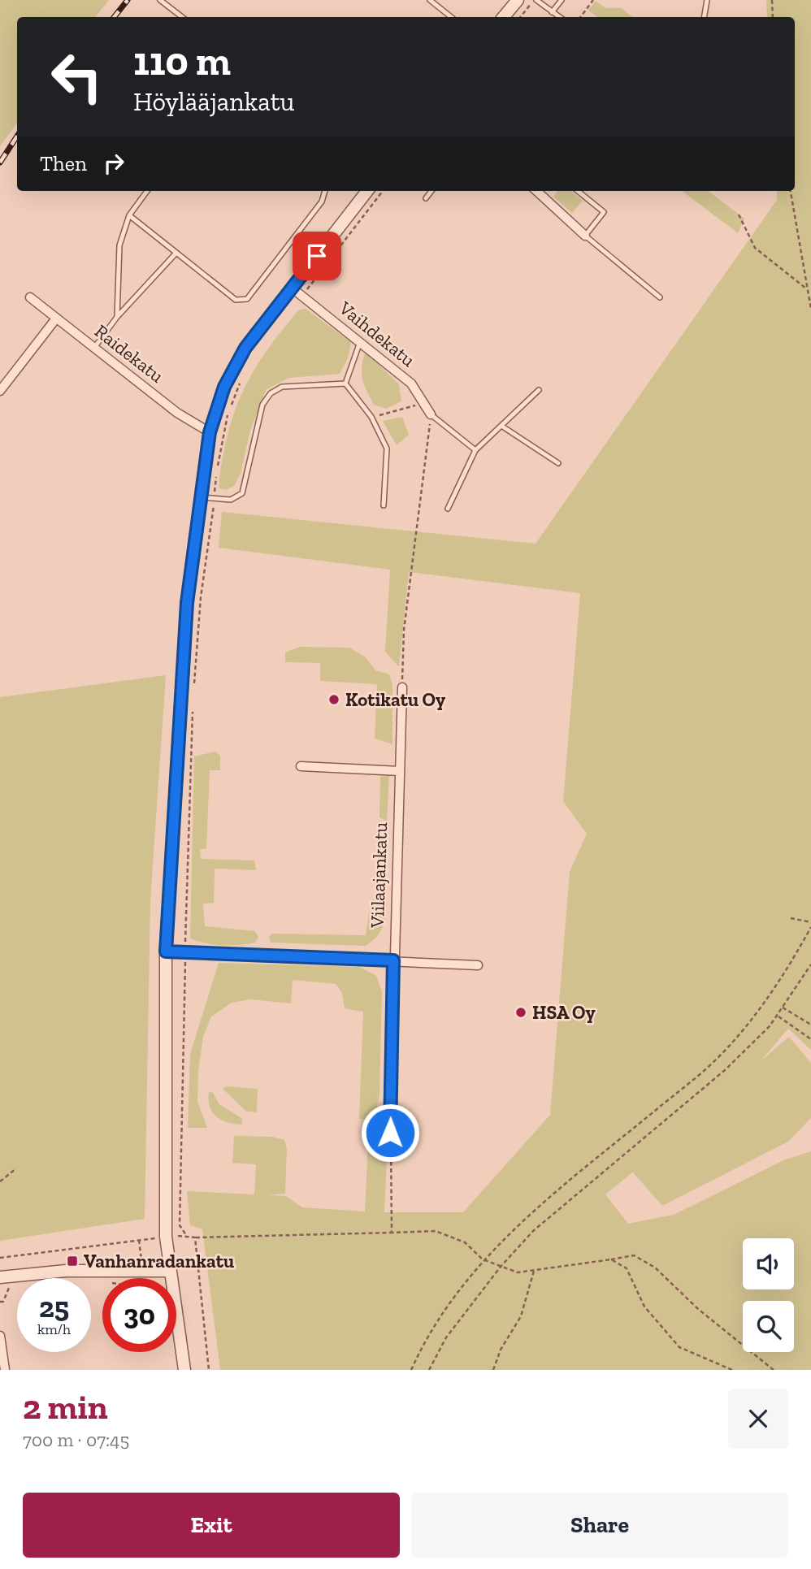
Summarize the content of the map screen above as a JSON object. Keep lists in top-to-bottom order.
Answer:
{
  "streets": {
    "street": ["Vaihdekatu", "Raidekatu", "Viilaajankatu"]
  },
  "places": {
    "other": ["Kotikatu Oy", "HSA Oy"],
    "transit": ["Vanhanradankatu"]
  },
  "page": {
    "turn": ["110 m", "Höylääjankatu"],
    "then": "Then",
    "speed": "25 km/h",
    "limit": "30",
    "heading": ["2 min", "700 m · 07:45"],
    "buttons": ["Exit", "Share"]
  }
}
